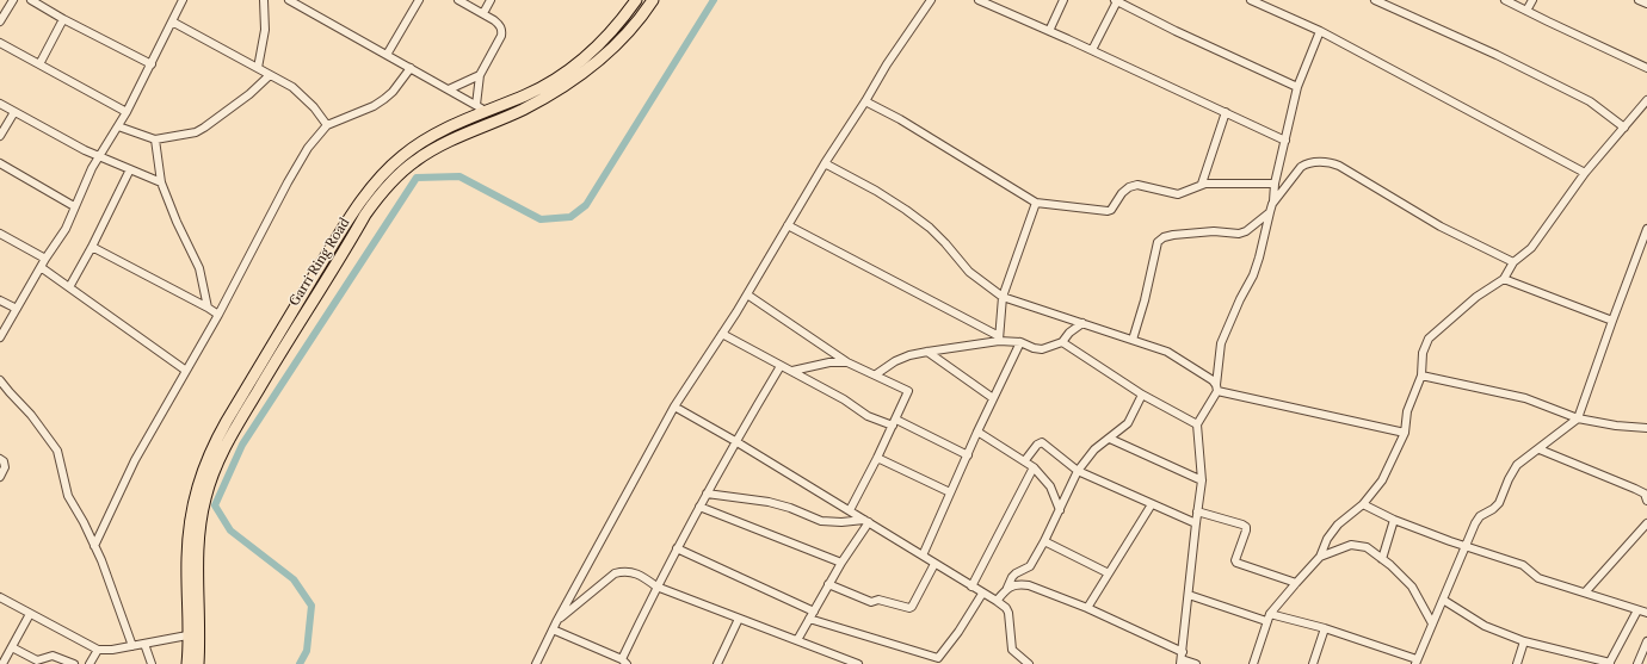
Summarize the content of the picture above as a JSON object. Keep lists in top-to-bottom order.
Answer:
{
  "streets": {
    "highway": ["Garri Ring Road"]
  }
}
